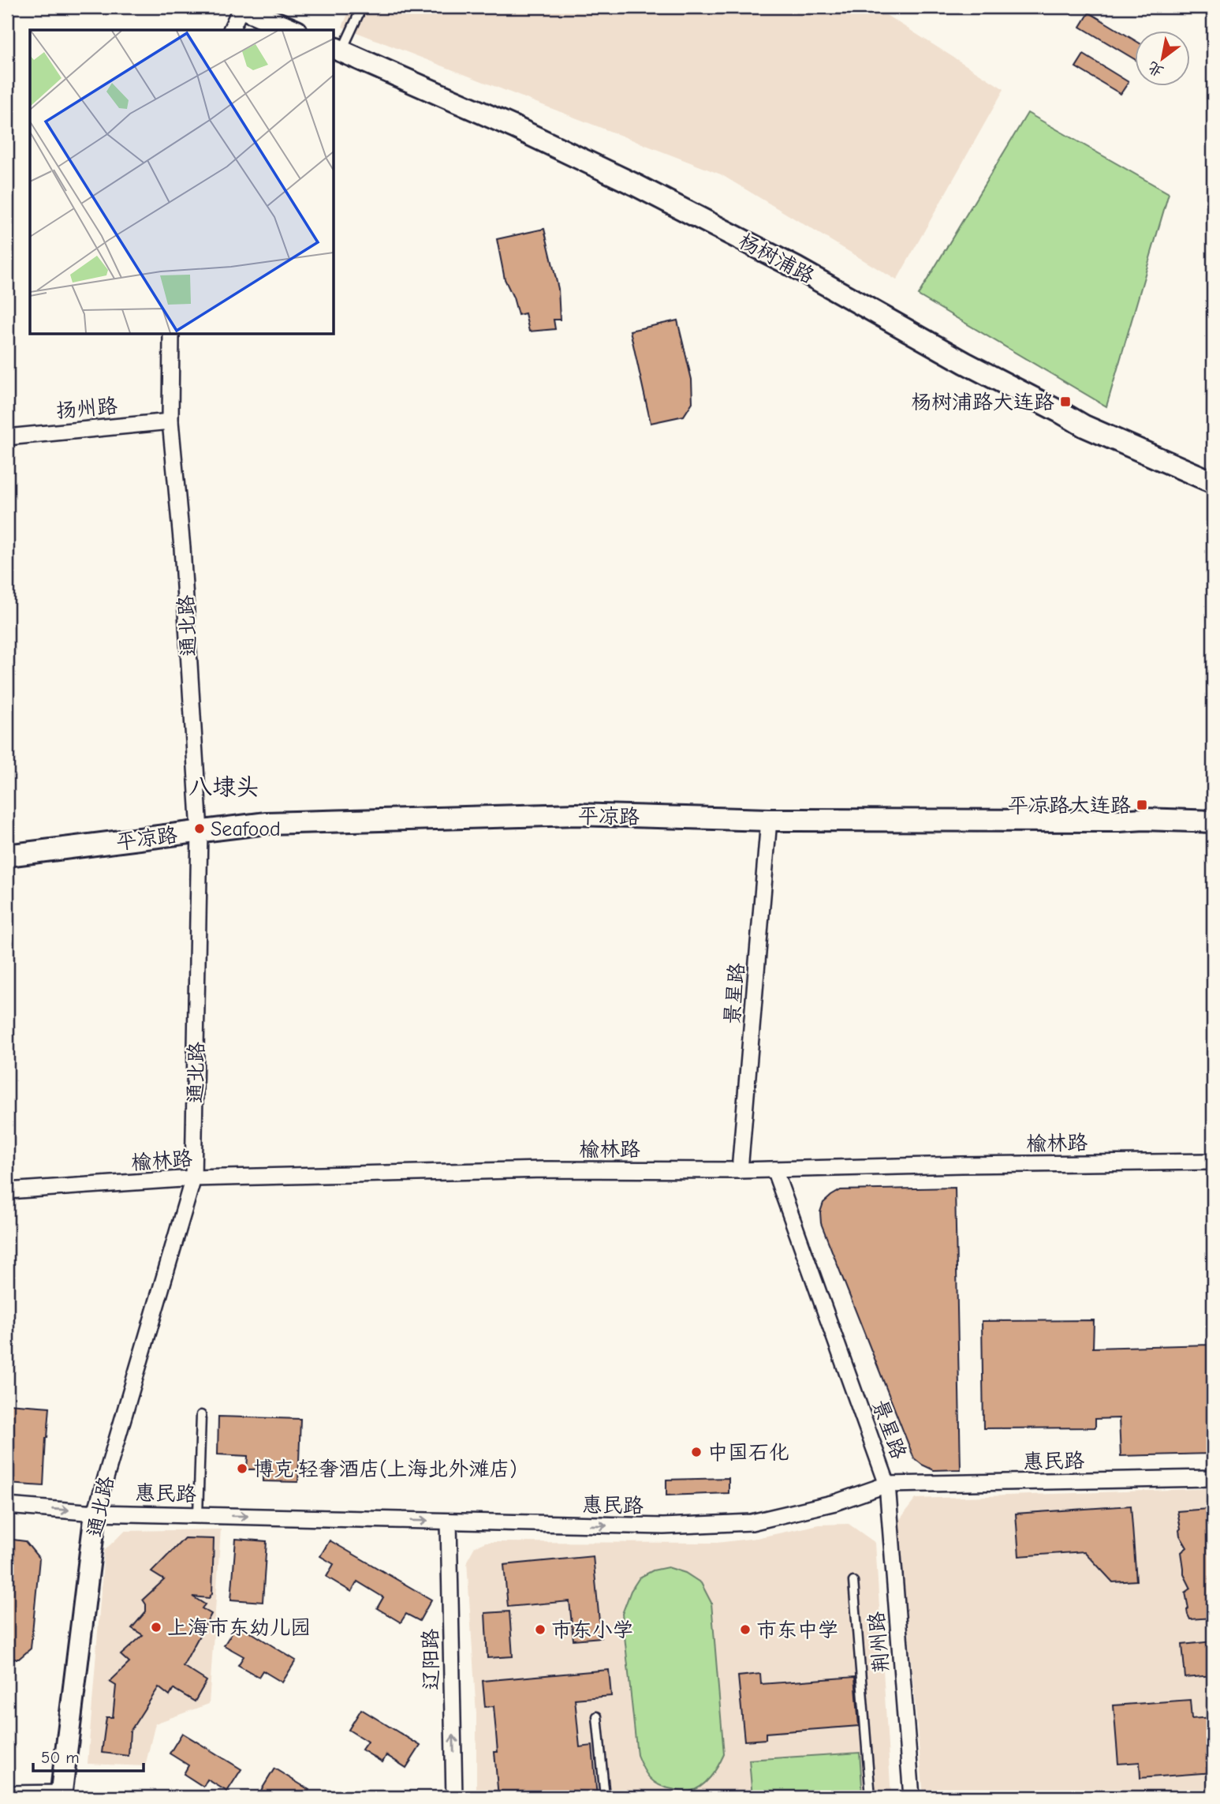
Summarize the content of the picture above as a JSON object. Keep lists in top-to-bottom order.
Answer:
{
  "streets": {
    "main road": ["杨树浦路", "通北路", "平凉路"],
    "street": [
      "扬州路",
      "景星路",
      "榆林路",
      "惠民路",
      "荆州路",
      "辽阳路"
    ]
  },
  "crossings": [
    ["扬州路", "通北路"],
    ["通北路", "平凉路"],
    ["通北路", "榆林路"],
    ["通北路", "惠民路"],
    ["平凉路", "景星路"],
    ["景星路", "榆林路"],
    ["景星路", "惠民路"],
    ["景星路", "荆州路"],
    ["惠民路", "荆州路"],
    ["惠民路", "辽阳路"]
  ],
  "one_way": ["惠民路", "辽阳路"],
  "districts": ["八埭头"],
  "places": {
    "transit": ["杨树浦路大连路", "平凉路大连路"],
    "other": [
      "Seafood",
      "中国石化",
      "博克·轻奢酒店(上海北外滩店)",
      "上海市东幼儿园",
      "市东小学",
      "市东中学"
    ]
  },
  "scale_bar": "50 m",
  "north": "bottom left"
}
